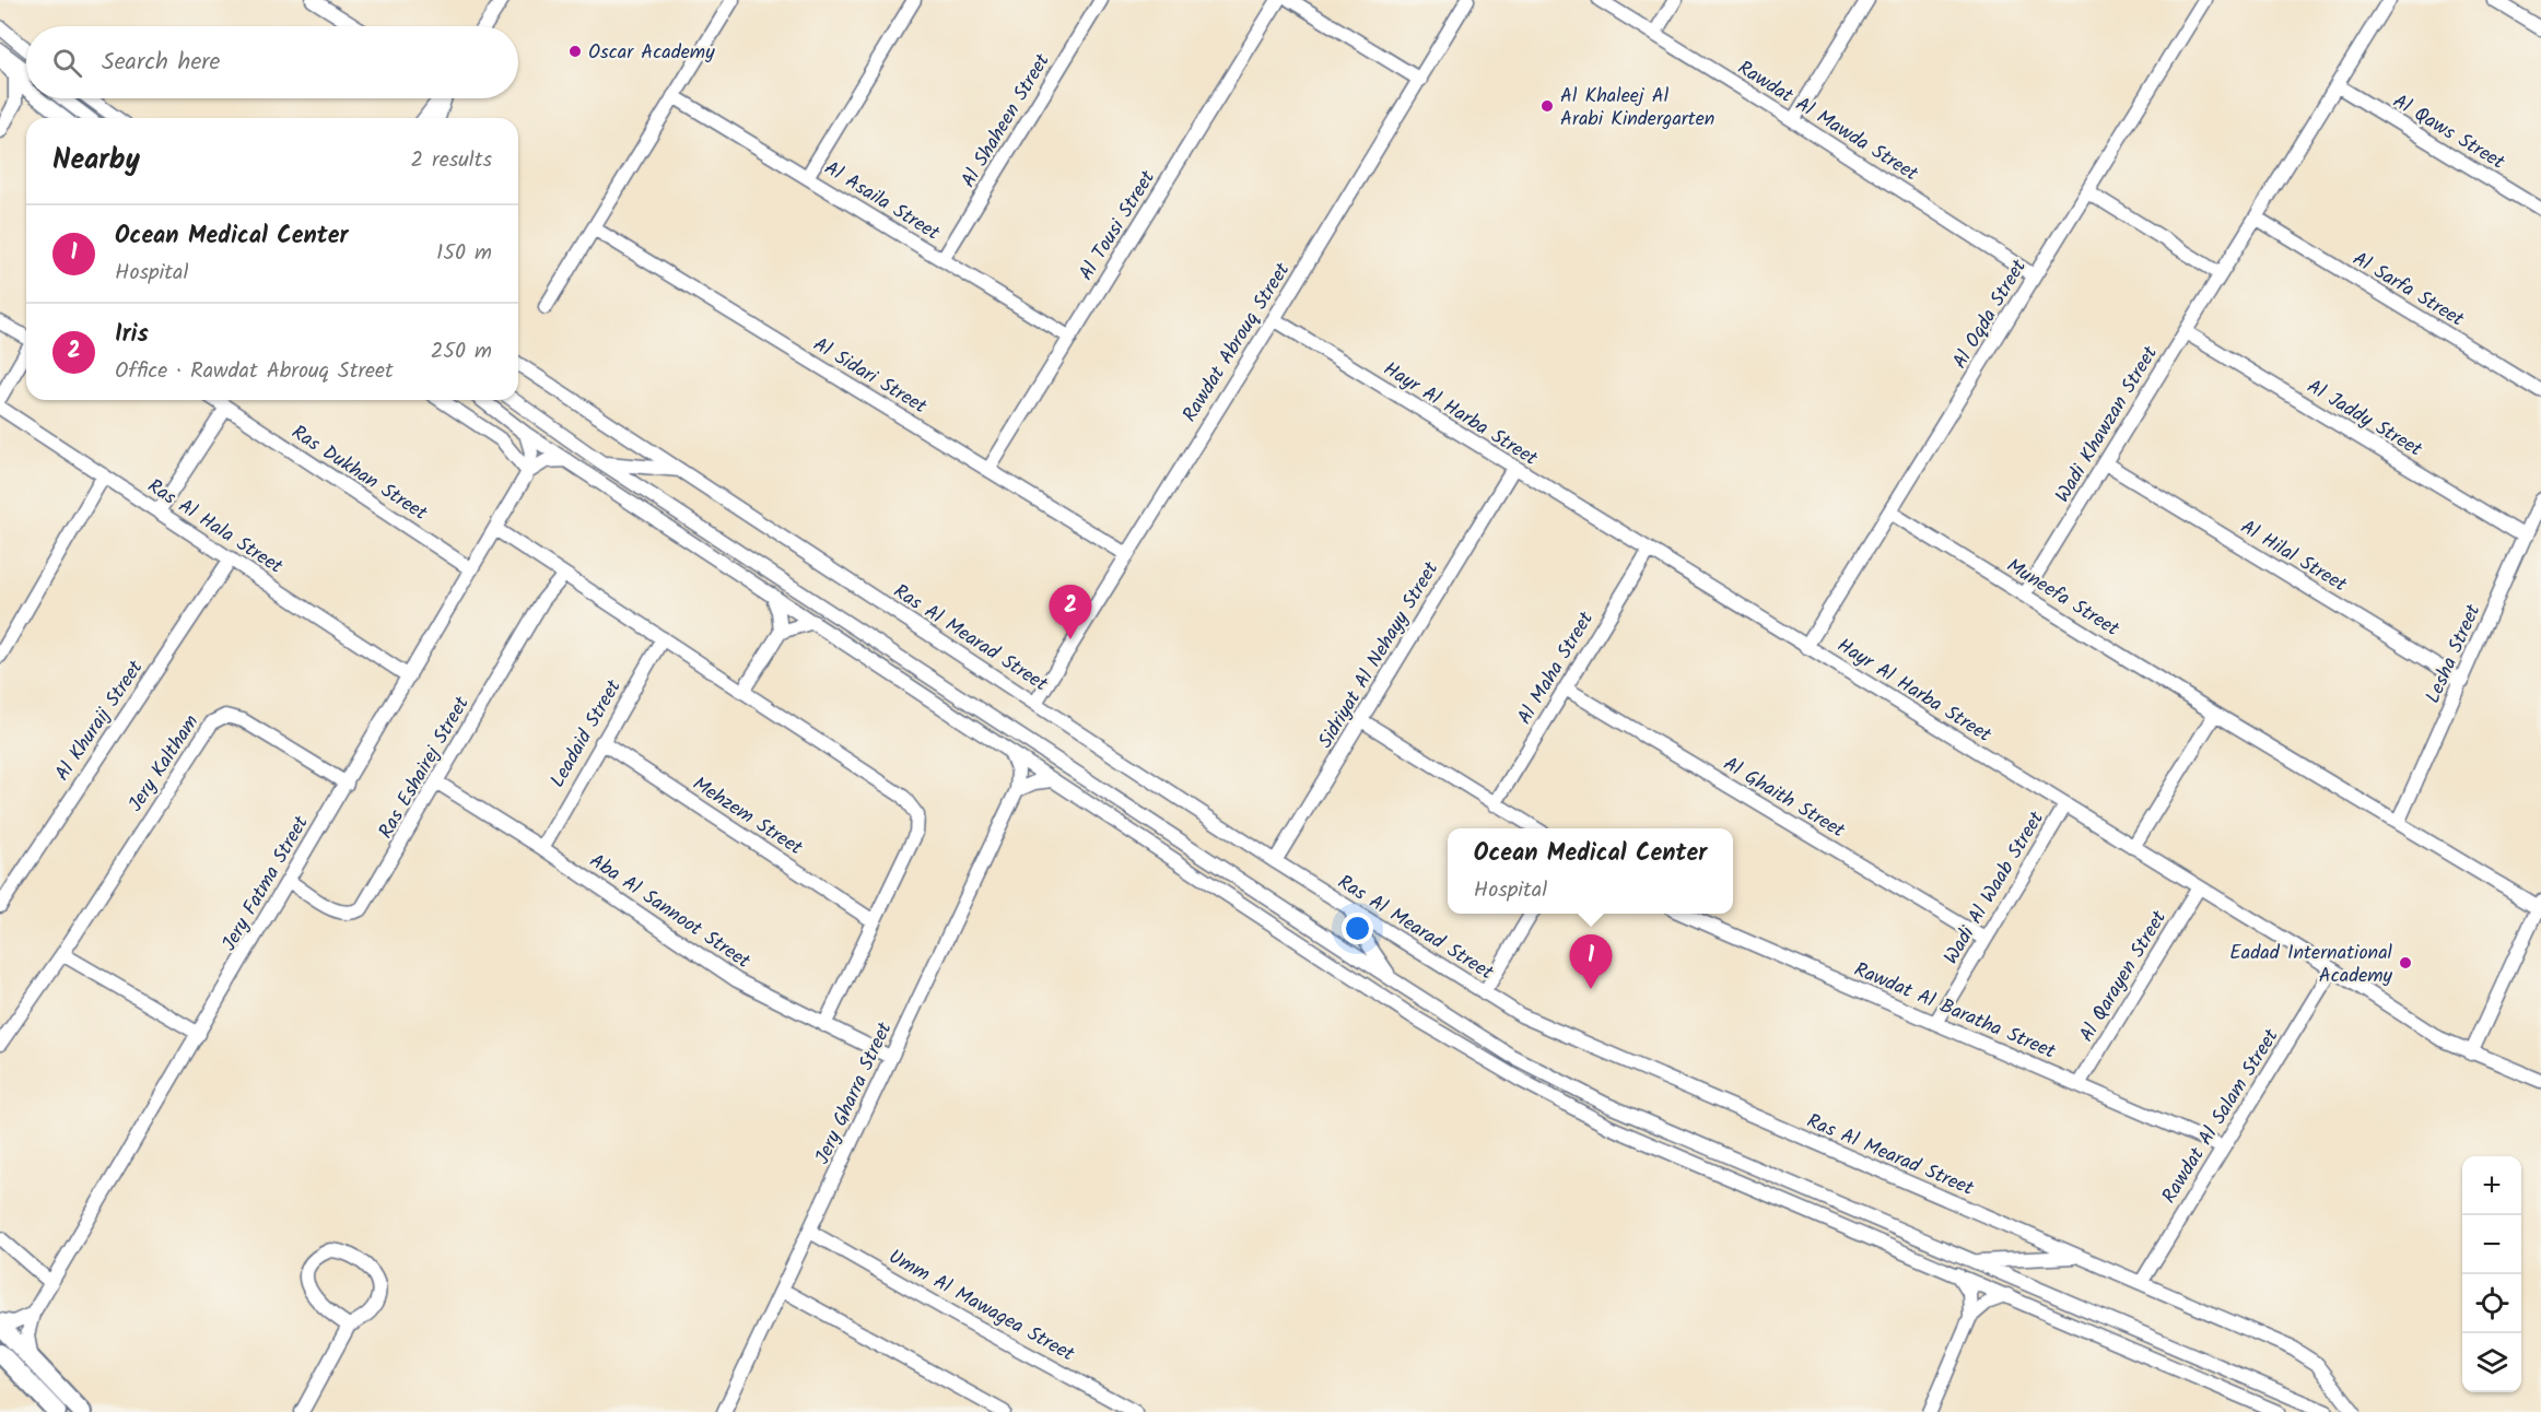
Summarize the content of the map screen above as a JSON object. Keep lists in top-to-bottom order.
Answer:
{
  "streets": {
    "street": [
      "Al Shaheen Street",
      "Rawdat Al Mawda Street",
      "Al Qaws Street",
      "Al Asaila Street",
      "Al Tousi Street",
      "Al Sarfa Street",
      "Al Oqda Street",
      "Rawdat Abrouq Street",
      "Al Sidari Street",
      "Hayr Al Harba Street",
      "Al Jaddy Street",
      "Wadi Khawzan Street",
      "Ras Dukhan Street",
      "Ras Al Hala Street",
      "Al Hilal Street",
      "Muneefa Street",
      "Ras Al Mearad Street",
      "Lesha Street",
      "Sidriyat Al Nehayy Street",
      "Al Maha Street",
      "Al Khuraij Street",
      "Leadaid Street",
      "Jery Kaltham",
      "Ras Eshairej Street",
      "Al Ghaith Street",
      "Mehzem Street",
      "Jery Fatma Street",
      "Wadi Al Waab Street",
      "Aba Al Sannoot Street",
      "Al Qarayen Street",
      "Rawdat Al Baratha Street",
      "Jery Gharra Street",
      "Rawdat Al Salam Street",
      "Umm Al Mawagea Street"
    ]
  },
  "crossings": [
    ["Al Shaheen Street", "Al Asaila Street"],
    ["Rawdat Al Mawda Street", "Al Oqda Street"],
    ["Al Qaws Street", "Wadi Khawzan Street"],
    ["Al Asaila Street", "Al Tousi Street"],
    ["Al Tousi Street", "Al Sidari Street"],
    ["Al Sarfa Street", "Wadi Khawzan Street"],
    ["Al Oqda Street", "Hayr Al Harba Street"],
    ["Al Oqda Street", "Muneefa Street"],
    ["Rawdat Abrouq Street", "Al Sidari Street"],
    ["Rawdat Abrouq Street", "Hayr Al Harba Street"],
    ["Rawdat Abrouq Street", "Ras Al Mearad Street"],
    ["Hayr Al Harba Street", "Sidriyat Al Nehayy Street"],
    ["Hayr Al Harba Street", "Al Maha Street"],
    ["Hayr Al Harba Street", "Wadi Al Waab Street"],
    ["Hayr Al Harba Street", "Al Qarayen Street"],
    ["Hayr Al Harba Street", "Rawdat Al Salam Street"],
    ["Al Jaddy Street", "Wadi Khawzan Street"],
    ["Al Jaddy Street", "Lesha Street"],
    ["Wadi Khawzan Street", "Al Hilal Street"],
    ["Wadi Khawzan Street", "Muneefa Street"],
    ["Ras Dukhan Street", "Jery Fatma Street"],
    ["Ras Al Hala Street", "Al Khuraij Street"],
    ["Ras Al Hala Street", "Jery Fatma Street"],
    ["Al Hilal Street", "Lesha Street"],
    ["Muneefa Street", "Lesha Street"],
    ["Ras Al Mearad Street", "Sidriyat Al Nehayy Street"],
    ["Ras Al Mearad Street", "Rawdat Al Salam Street"],
    ["Al Maha Street", "Al Ghaith Street"],
    ["Leadaid Street", "Mehzem Street"],
    ["Leadaid Street", "Aba Al Sannoot Street"],
    ["Jery Kaltham", "Jery Fatma Street"],
    ["Ras Eshairej Street", "Jery Fatma Street"],
    ["Ras Eshairej Street", "Aba Al Sannoot Street"],
    ["Al Ghaith Street", "Wadi Al Waab Street"],
    ["Wadi Al Waab Street", "Rawdat Al Baratha Street"],
    ["Aba Al Sannoot Street", "Jery Gharra Street"],
    ["Al Qarayen Street", "Rawdat Al Baratha Street"],
    ["Rawdat Al Baratha Street", "Rawdat Al Salam Street"],
    ["Jery Gharra Street", "Umm Al Mawagea Street"]
  ],
  "places": ["Oscar Academy", "Al Khaleej Al Arabi Kindergarten", "Eadad International Academy"],
  "page": {
    "search": "Search here",
    "heading": ["Nearby", "2 results"],
    "list": [
      {
        "mark": "1",
        "name": "Ocean Medical Center",
        "note": "Hospital",
        "value": "150 m"
      },
      {
        "mark": "2",
        "name": "Iris",
        "note": "Office · Rawdat Abrouq Street",
        "value": "250 m"
      }
    ],
    "pins": ["2", "1"],
    "popup": ["Ocean Medical Center", "Hospital"],
    "map_buttons": ["+", "−"]
  }
}
